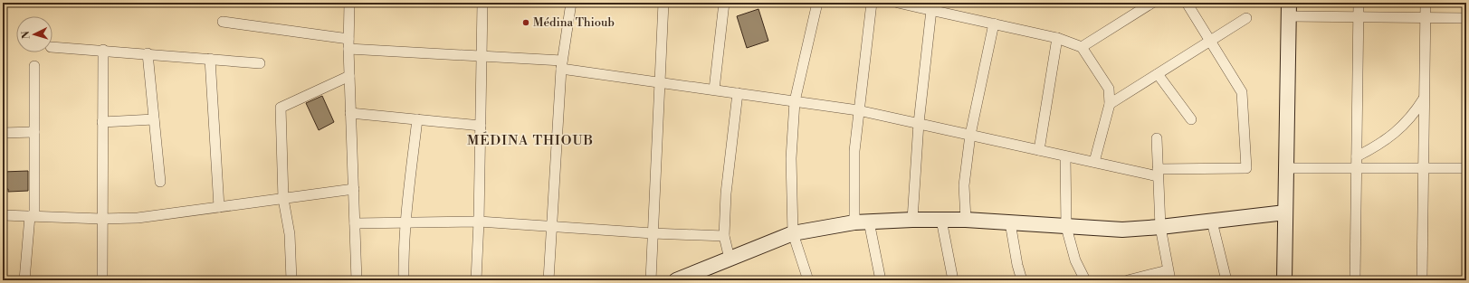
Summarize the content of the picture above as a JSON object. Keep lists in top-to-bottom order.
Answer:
{
  "districts": ["MÉDINA THIOUB"],
  "places": ["Médina Thioub"],
  "north": "left"
}
